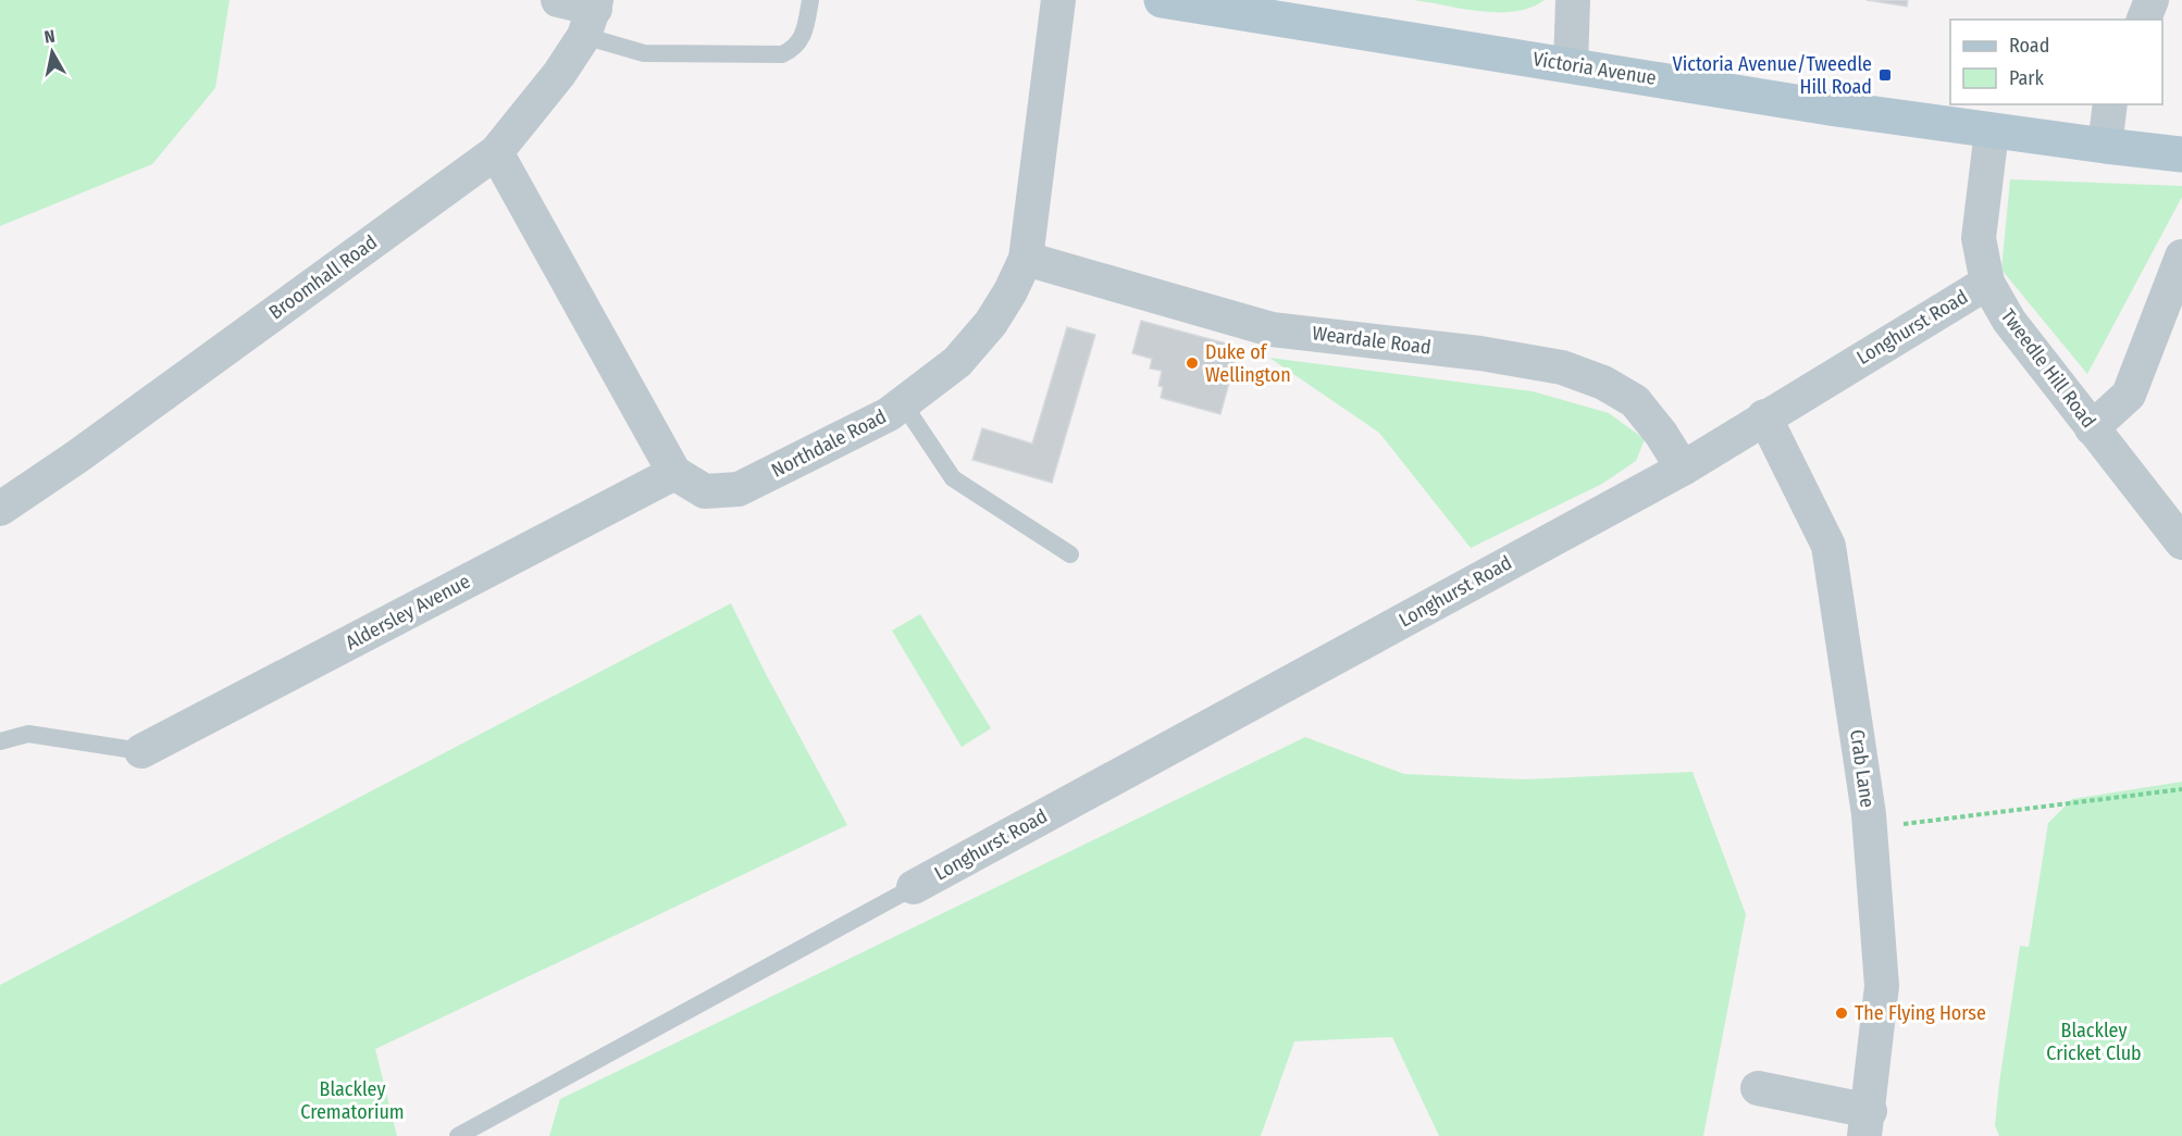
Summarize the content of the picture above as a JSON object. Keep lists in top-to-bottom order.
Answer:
{
  "streets": {
    "main road": ["Victoria Avenue"],
    "street": [
      "Broomhall Road",
      "Longhurst Road",
      "Weardale Road",
      "Tweedle Hill Road",
      "Northdale Road",
      "Aldersley Avenue",
      "Crab Lane"
    ]
  },
  "crossings": [
    ["Victoria Avenue", "Tweedle Hill Road"],
    ["Broomhall Road", "Northdale Road"],
    ["Longhurst Road", "Weardale Road"],
    ["Longhurst Road", "Tweedle Hill Road"],
    ["Longhurst Road", "Crab Lane"],
    ["Weardale Road", "Northdale Road"],
    ["Northdale Road", "Aldersley Avenue"]
  ],
  "parks": ["Blackley Cricket Club", "Blackley Crematorium"],
  "places": {
    "transit": ["Victoria Avenue/Tweedle Hill Road"],
    "other": ["Duke of Wellington", "The Flying Horse"]
  },
  "legend": ["Road", "Park"],
  "north": "top"
}
